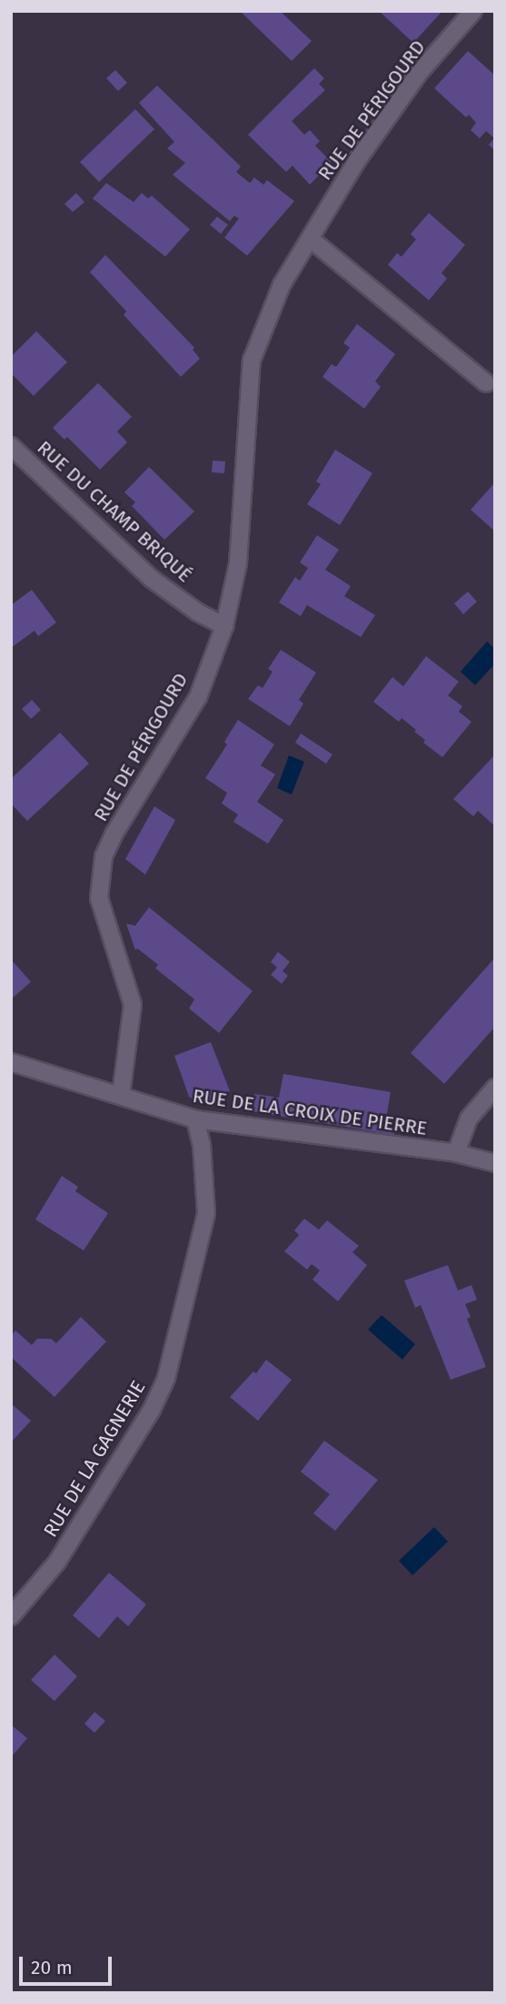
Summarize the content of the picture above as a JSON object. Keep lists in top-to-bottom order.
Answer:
{
  "streets": {
    "street": [
      "RUE DE PÉRIGOURD",
      "RUE DU CHAMP BRIQUÉ",
      "RUE DE LA CROIX DE PIERRE",
      "RUE DE LA GAGNERIE"
    ]
  },
  "crossings": [
    ["RUE DE PÉRIGOURD", "RUE DU CHAMP BRIQUÉ"],
    ["RUE DE PÉRIGOURD", "RUE DE LA CROIX DE PIERRE"],
    ["RUE DE LA CROIX DE PIERRE", "RUE DE LA GAGNERIE"]
  ],
  "scale_bar": "20 m"
}
